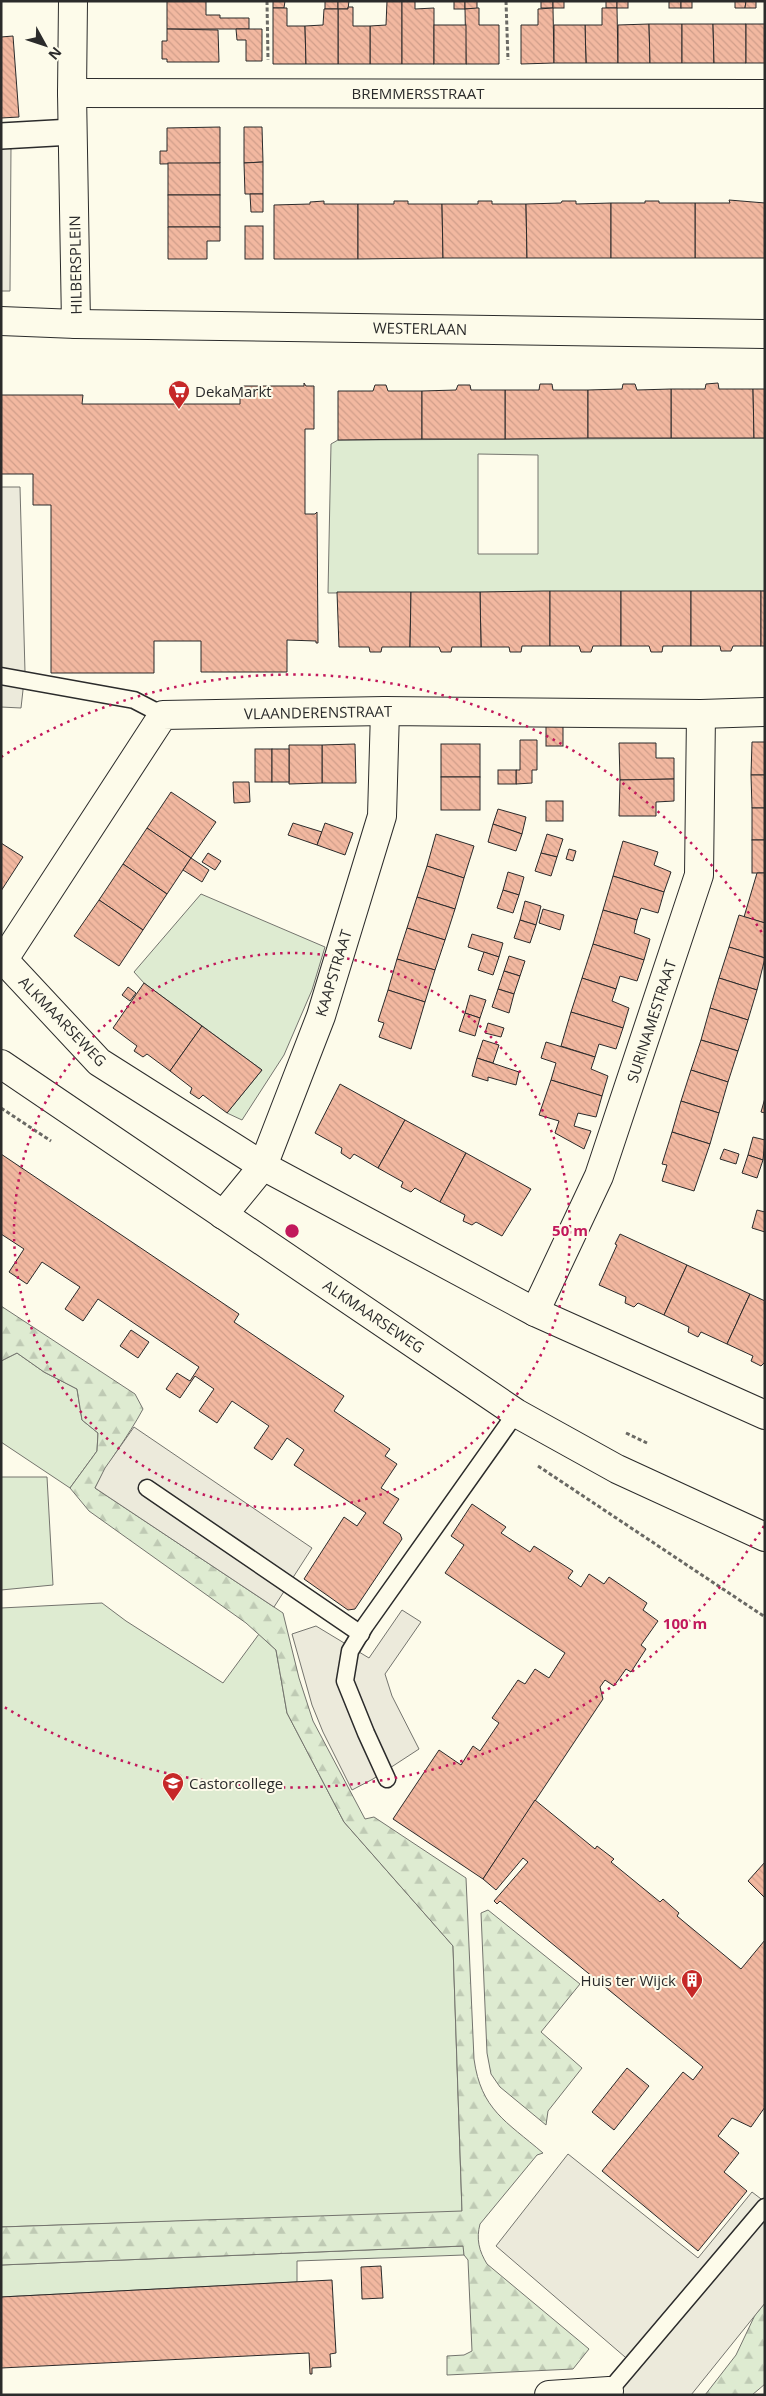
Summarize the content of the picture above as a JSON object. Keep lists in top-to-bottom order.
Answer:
{
  "streets": {
    "street": [
      "BREMMERSSTRAAT",
      "HILBERSPLEIN",
      "WESTERLAAN",
      "VLAANDERENSTRAAT",
      "KAAPSTRAAT",
      "ALKMAARSEWEG",
      "SURINAMESTRAAT"
    ]
  },
  "crossings": [
    ["BREMMERSSTRAAT", "HILBERSPLEIN"],
    ["HILBERSPLEIN", "WESTERLAAN"],
    ["VLAANDERENSTRAAT", "KAAPSTRAAT"],
    ["VLAANDERENSTRAAT", "SURINAMESTRAAT"],
    ["KAAPSTRAAT", "ALKMAARSEWEG"],
    ["ALKMAARSEWEG", "SURINAMESTRAAT"]
  ],
  "places": {
    "supermarket": ["DekaMarkt"],
    "school or university": ["Castorcollege"],
    "building": ["Huis ter Wijck"]
  },
  "north": "bottom right",
  "rings": ["50 m", "100 m"]
}
